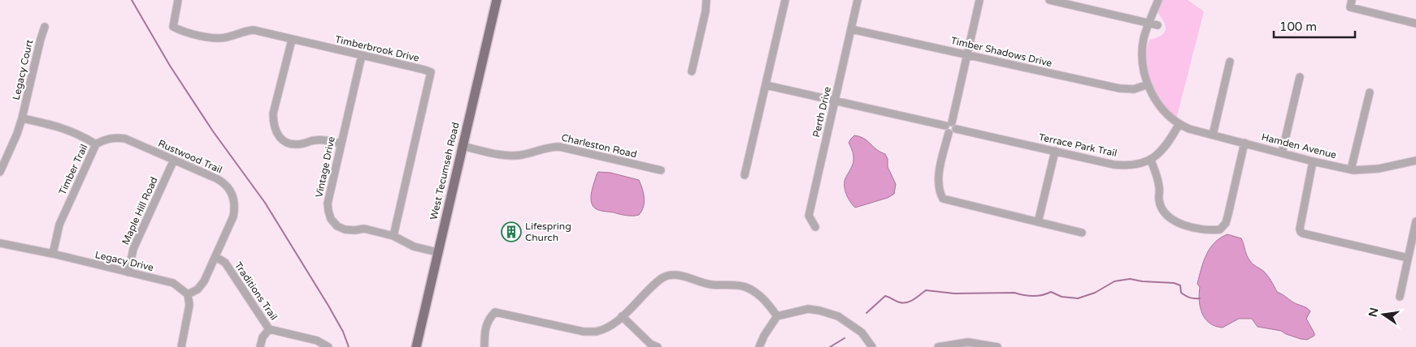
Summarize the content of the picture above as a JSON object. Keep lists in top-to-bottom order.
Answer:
{
  "streets": {
    "main road": ["West Tecumseh Road"],
    "street": [
      "Timberbrook Drive",
      "Timber Shadows Drive",
      "Legacy Court",
      "Perth Drive",
      "Terrace Park Trail",
      "Charleston Road",
      "Hamden Avenue",
      "Rustwood Trail",
      "Vintage Drive",
      "Timber Trail",
      "Maple Hill Road",
      "Legacy Drive",
      "Traditions Trail"
    ]
  },
  "crossings": [
    ["Timberbrook Drive", "Vintage Drive"],
    ["Timber Shadows Drive", "Perth Drive"],
    ["Legacy Court", "Timber Trail"],
    ["Perth Drive", "Terrace Park Trail"],
    ["Charleston Road", "West Tecumseh Road"],
    ["Rustwood Trail", "Timber Trail"],
    ["Rustwood Trail", "Maple Hill Road"],
    ["Rustwood Trail", "Legacy Drive"],
    ["Rustwood Trail", "Traditions Trail"],
    ["Vintage Drive", "West Tecumseh Road"],
    ["Timber Trail", "Legacy Drive"],
    ["Maple Hill Road", "Legacy Drive"]
  ],
  "places": {
    "building": ["Lifespring Church"]
  },
  "scale_bar": "100 m",
  "north": "left"
}
